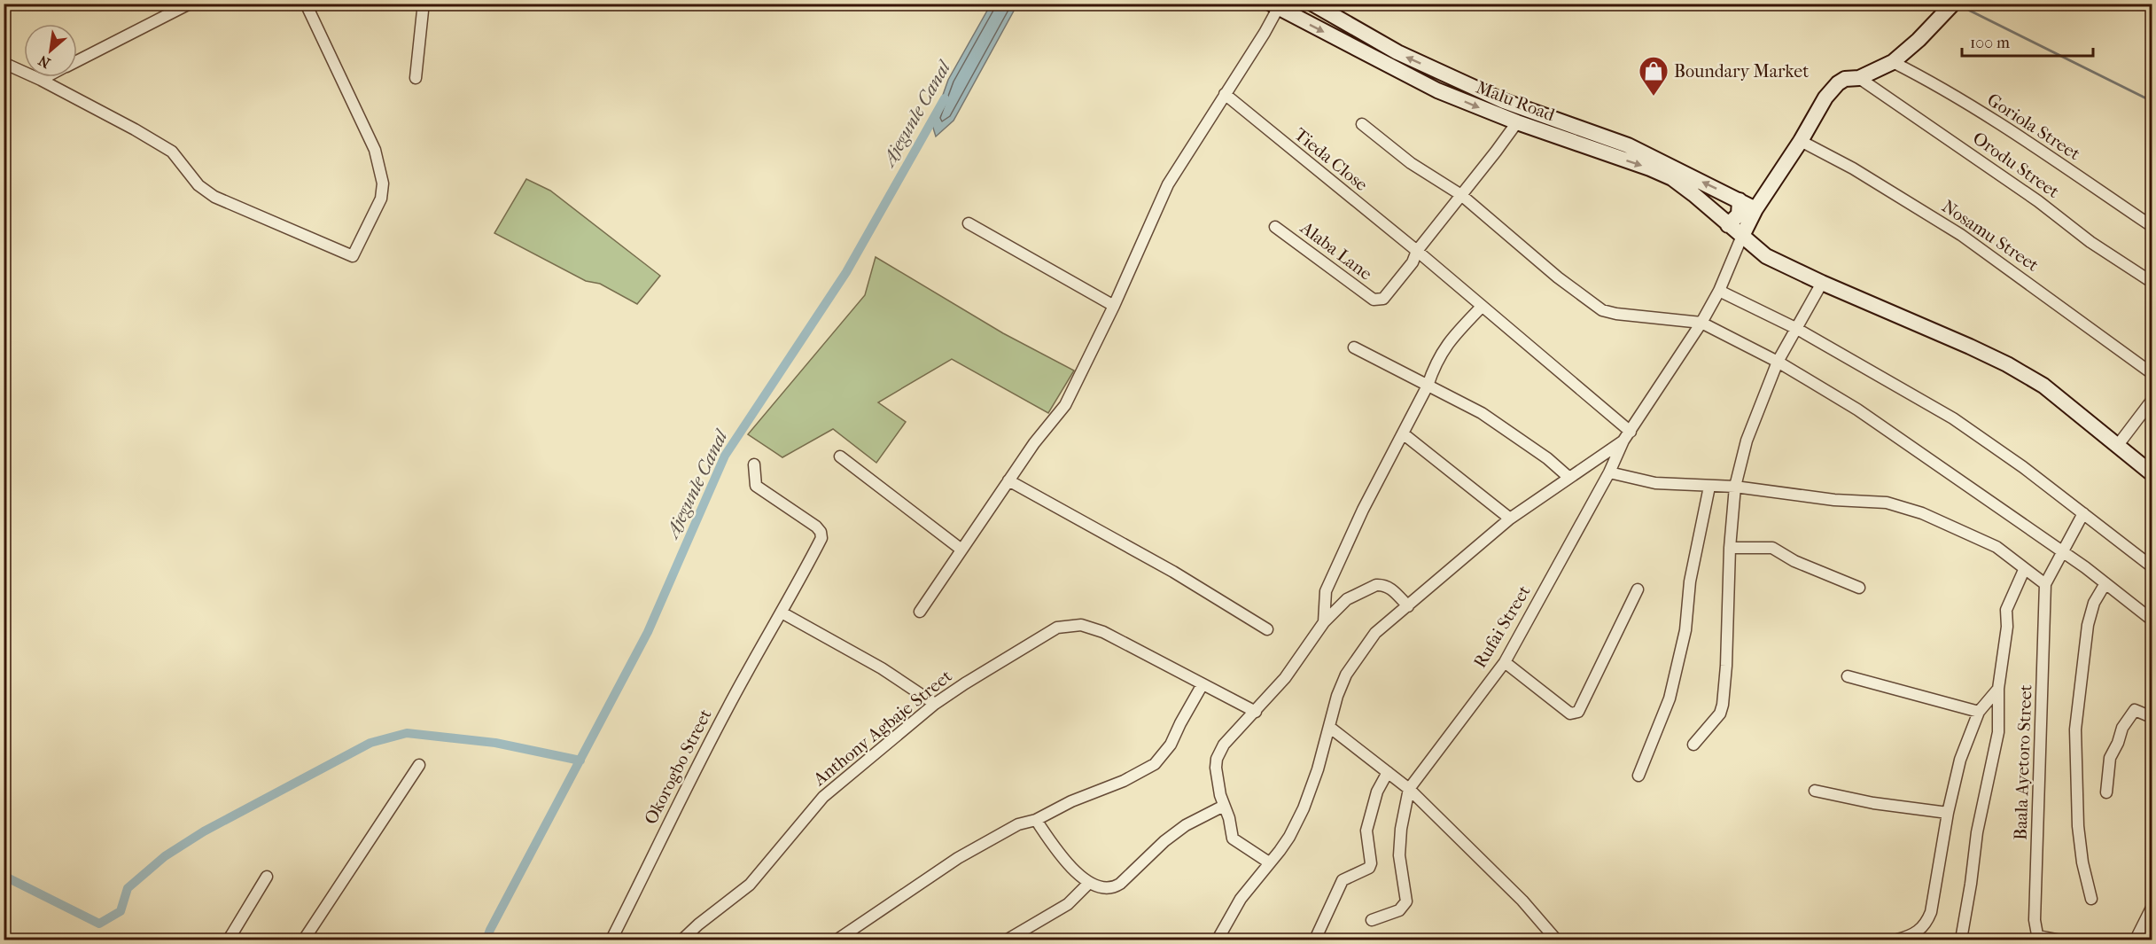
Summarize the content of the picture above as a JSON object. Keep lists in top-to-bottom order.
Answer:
{
  "streets": {
    "main road": ["Malu Road"],
    "street": [
      "Goriola Street",
      "Tieda Close",
      "Orodu Street",
      "Nosamu Street",
      "Alaba Lane",
      "Rufai Street",
      "Anthony Agbaje Street",
      "Baala Ayetoro Street",
      "Okorogbo Street"
    ]
  },
  "crossings": [
    ["Tieda Close", "Alaba Lane"],
    ["Tieda Close", "Rufai Street"]
  ],
  "water": ["Ajegunle Canal"],
  "places": {
    "shop": ["Boundary Market"]
  },
  "scale_bar": "100 m",
  "north": "bottom left"
}
